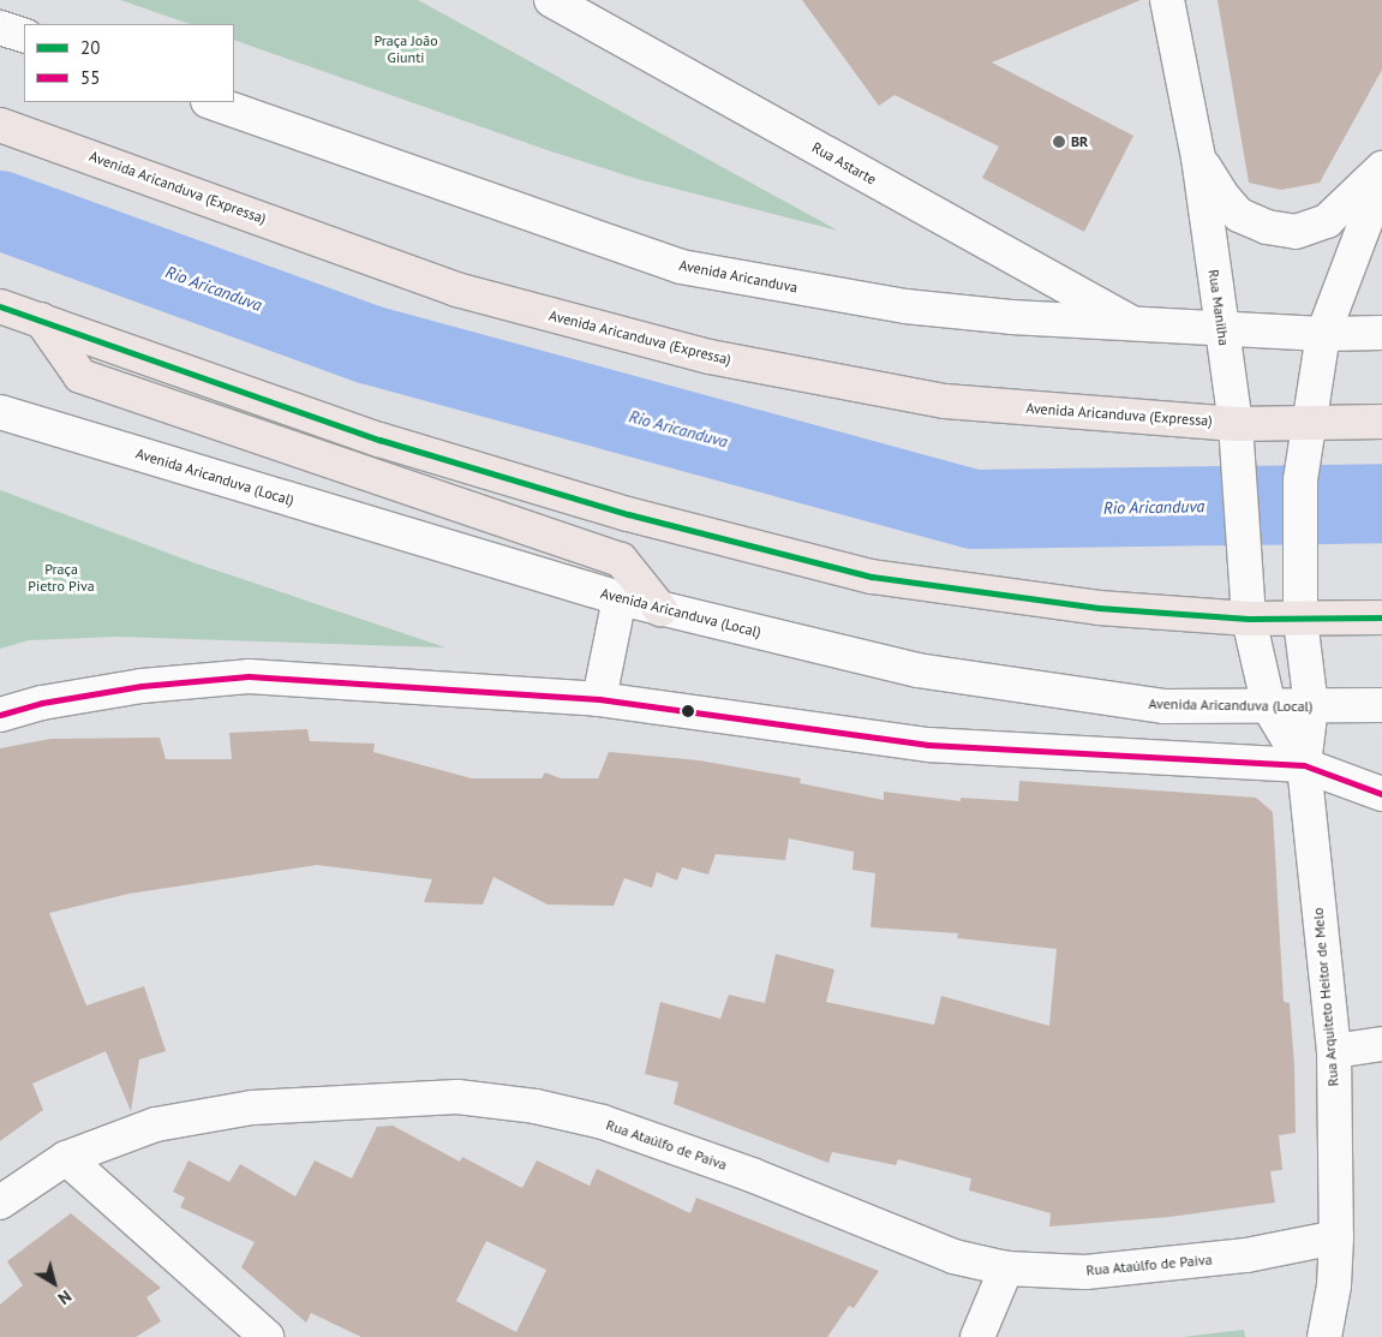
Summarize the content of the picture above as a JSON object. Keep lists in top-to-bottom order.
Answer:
{
  "streets": {
    "highway": ["Avenida Aricanduva (Expressa)"],
    "street": [
      "Rua Astarte",
      "Avenida Aricanduva",
      "Rua Manilha",
      "Avenida Aricanduva (Local)",
      "Rua Arquiteto Heitor de Melo",
      "Rua Ataúlfo de Paiva"
    ]
  },
  "crossings": [
    ["Rua Astarte", "Avenida Aricanduva"],
    ["Avenida Aricanduva (Expressa)", "Rua Manilha"],
    ["Avenida Aricanduva (Expressa)", "Rua Arquiteto Heitor de Melo"],
    ["Avenida Aricanduva", "Rua Manilha"],
    ["Rua Manilha", "Rua Arquiteto Heitor de Melo"],
    ["Avenida Aricanduva (Local)", "Rua Arquiteto Heitor de Melo"],
    ["Rua Arquiteto Heitor de Melo", "Rua Ataúlfo de Paiva"]
  ],
  "water": ["Rio Aricanduva"],
  "parks": ["Praça João Giunti", "Praça Pietro Piva"],
  "places": ["BR"],
  "lines": ["transit line 20", "transit line 55"],
  "legend": ["20", "55"],
  "north": "bottom right"
}
